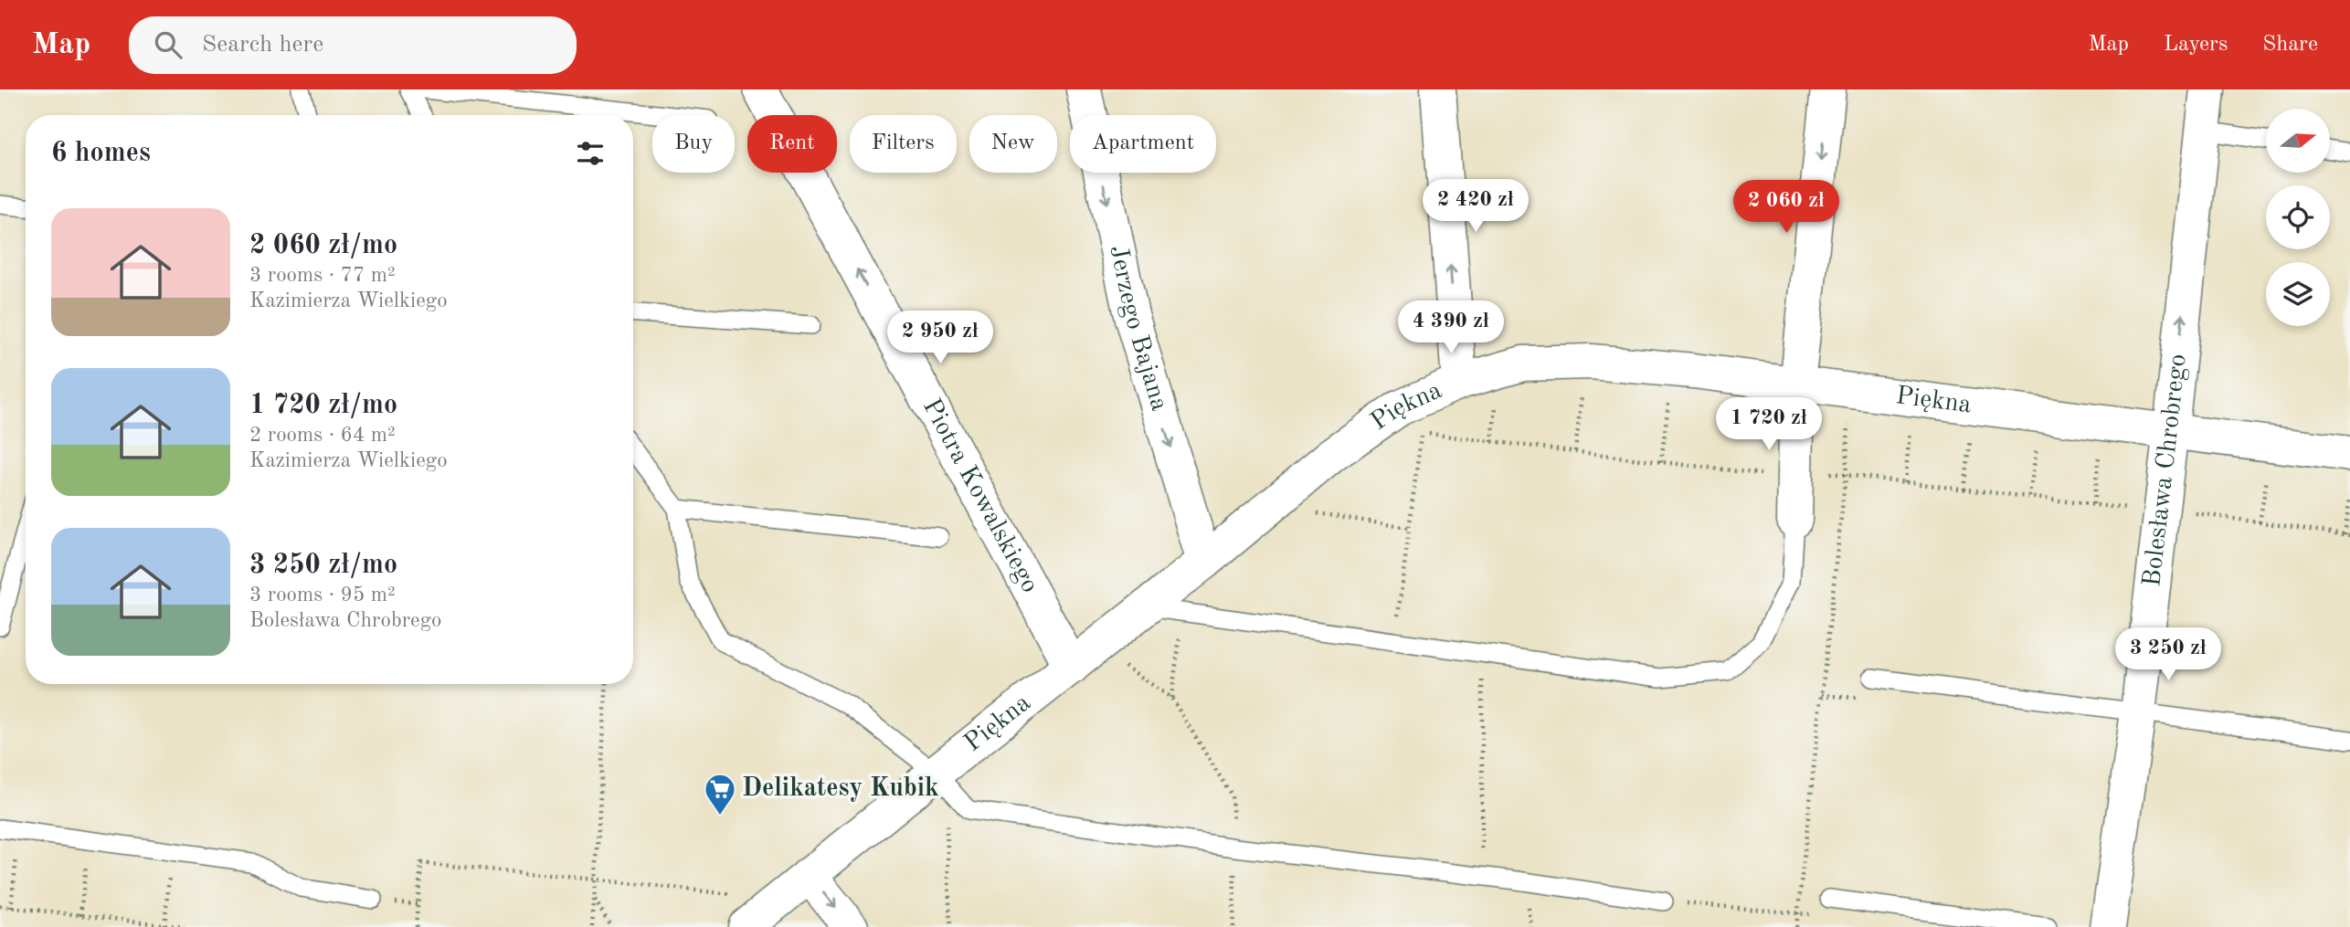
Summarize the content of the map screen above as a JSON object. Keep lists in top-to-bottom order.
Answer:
{
  "streets": {
    "street": [
      "Jerzego Bajana",
      "Piękna",
      "Bolesława Chrobrego",
      "Piotra Kowalskiego"
    ]
  },
  "crossings": [
    ["Jerzego Bajana", "Piękna"],
    ["Piękna", "Bolesława Chrobrego"],
    ["Piękna", "Piotra Kowalskiego"]
  ],
  "one_way": ["Jerzego Bajana", "Bolesława Chrobrego", "Piotra Kowalskiego"],
  "places": {
    "supermarket": ["Delikatesy Kubik"]
  },
  "north": "right",
  "page": {
    "header": "Map",
    "search": "Search here",
    "nav": ["Map", "Layers", "Share"],
    "chip": [
      "Buy",
      "Rent",
      "Filters",
      "New",
      "Apartment"
    ],
    "heading": "6 homes",
    "price": [
      "2 420 zł",
      "2 060 zł",
      "4 390 zł",
      "2 950 zł",
      "1 720 zł",
      "3 250 zł"
    ],
    "list": [
      {
        "name": "2 060 zł/mo",
        "note": "3 rooms · 77 m² · Kazimierza Wielkiego"
      },
      {
        "name": "1 720 zł/mo",
        "note": "2 rooms · 64 m² · Kazimierza Wielkiego"
      },
      {
        "name": "3 250 zł/mo",
        "note": "3 rooms · 95 m² · Bolesława Chrobrego"
      }
    ]
  }
}
